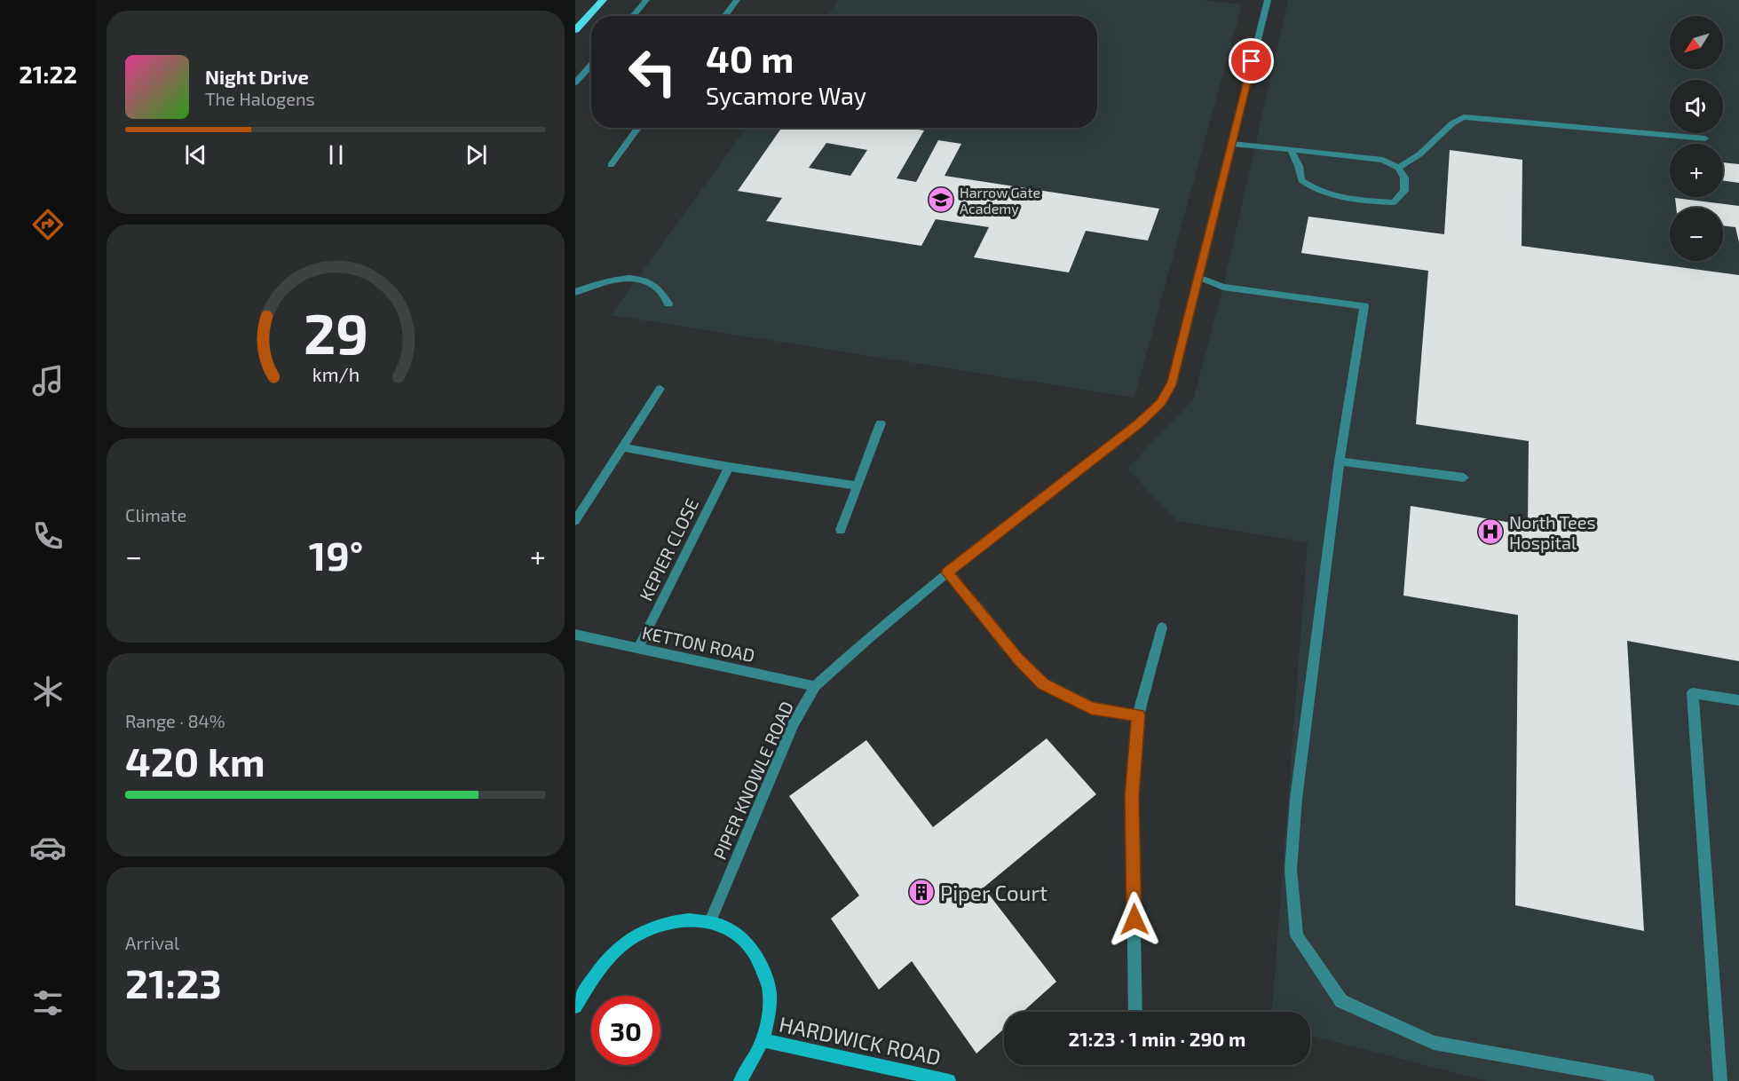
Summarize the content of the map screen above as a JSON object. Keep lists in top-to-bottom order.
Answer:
{
  "streets": {
    "street": [
      "KEPIER CLOSE",
      "KETTON ROAD",
      "PIPER KNOWLE ROAD",
      "HARDWICK ROAD"
    ]
  },
  "crossings": [
    ["KEPIER CLOSE", "KETTON ROAD"],
    ["KETTON ROAD", "PIPER KNOWLE ROAD"],
    ["PIPER KNOWLE ROAD", "HARDWICK ROAD"]
  ],
  "places": {
    "school or university": ["Harrow Gate Academy"],
    "hospital": ["North Tees Hospital"],
    "building": ["Piper Court"]
  },
  "north": "bottom left",
  "page": {
    "tabs": "21:22",
    "map_buttons": ["+", "−"],
    "turn": ["40 m", "Sycamore Way"],
    "song": ["Night Drive", "The Halogens"],
    "tile": [
      "Climate",
      ["Range · 84%", "420 km"],
      ["Arrival", "21:23"]
    ],
    "heat": ["−", "19°", "+"],
    "limit": "30",
    "trip": "21:23 · 1 min · 290 m",
    "gauge": ["29", "km/h"]
  }
}
